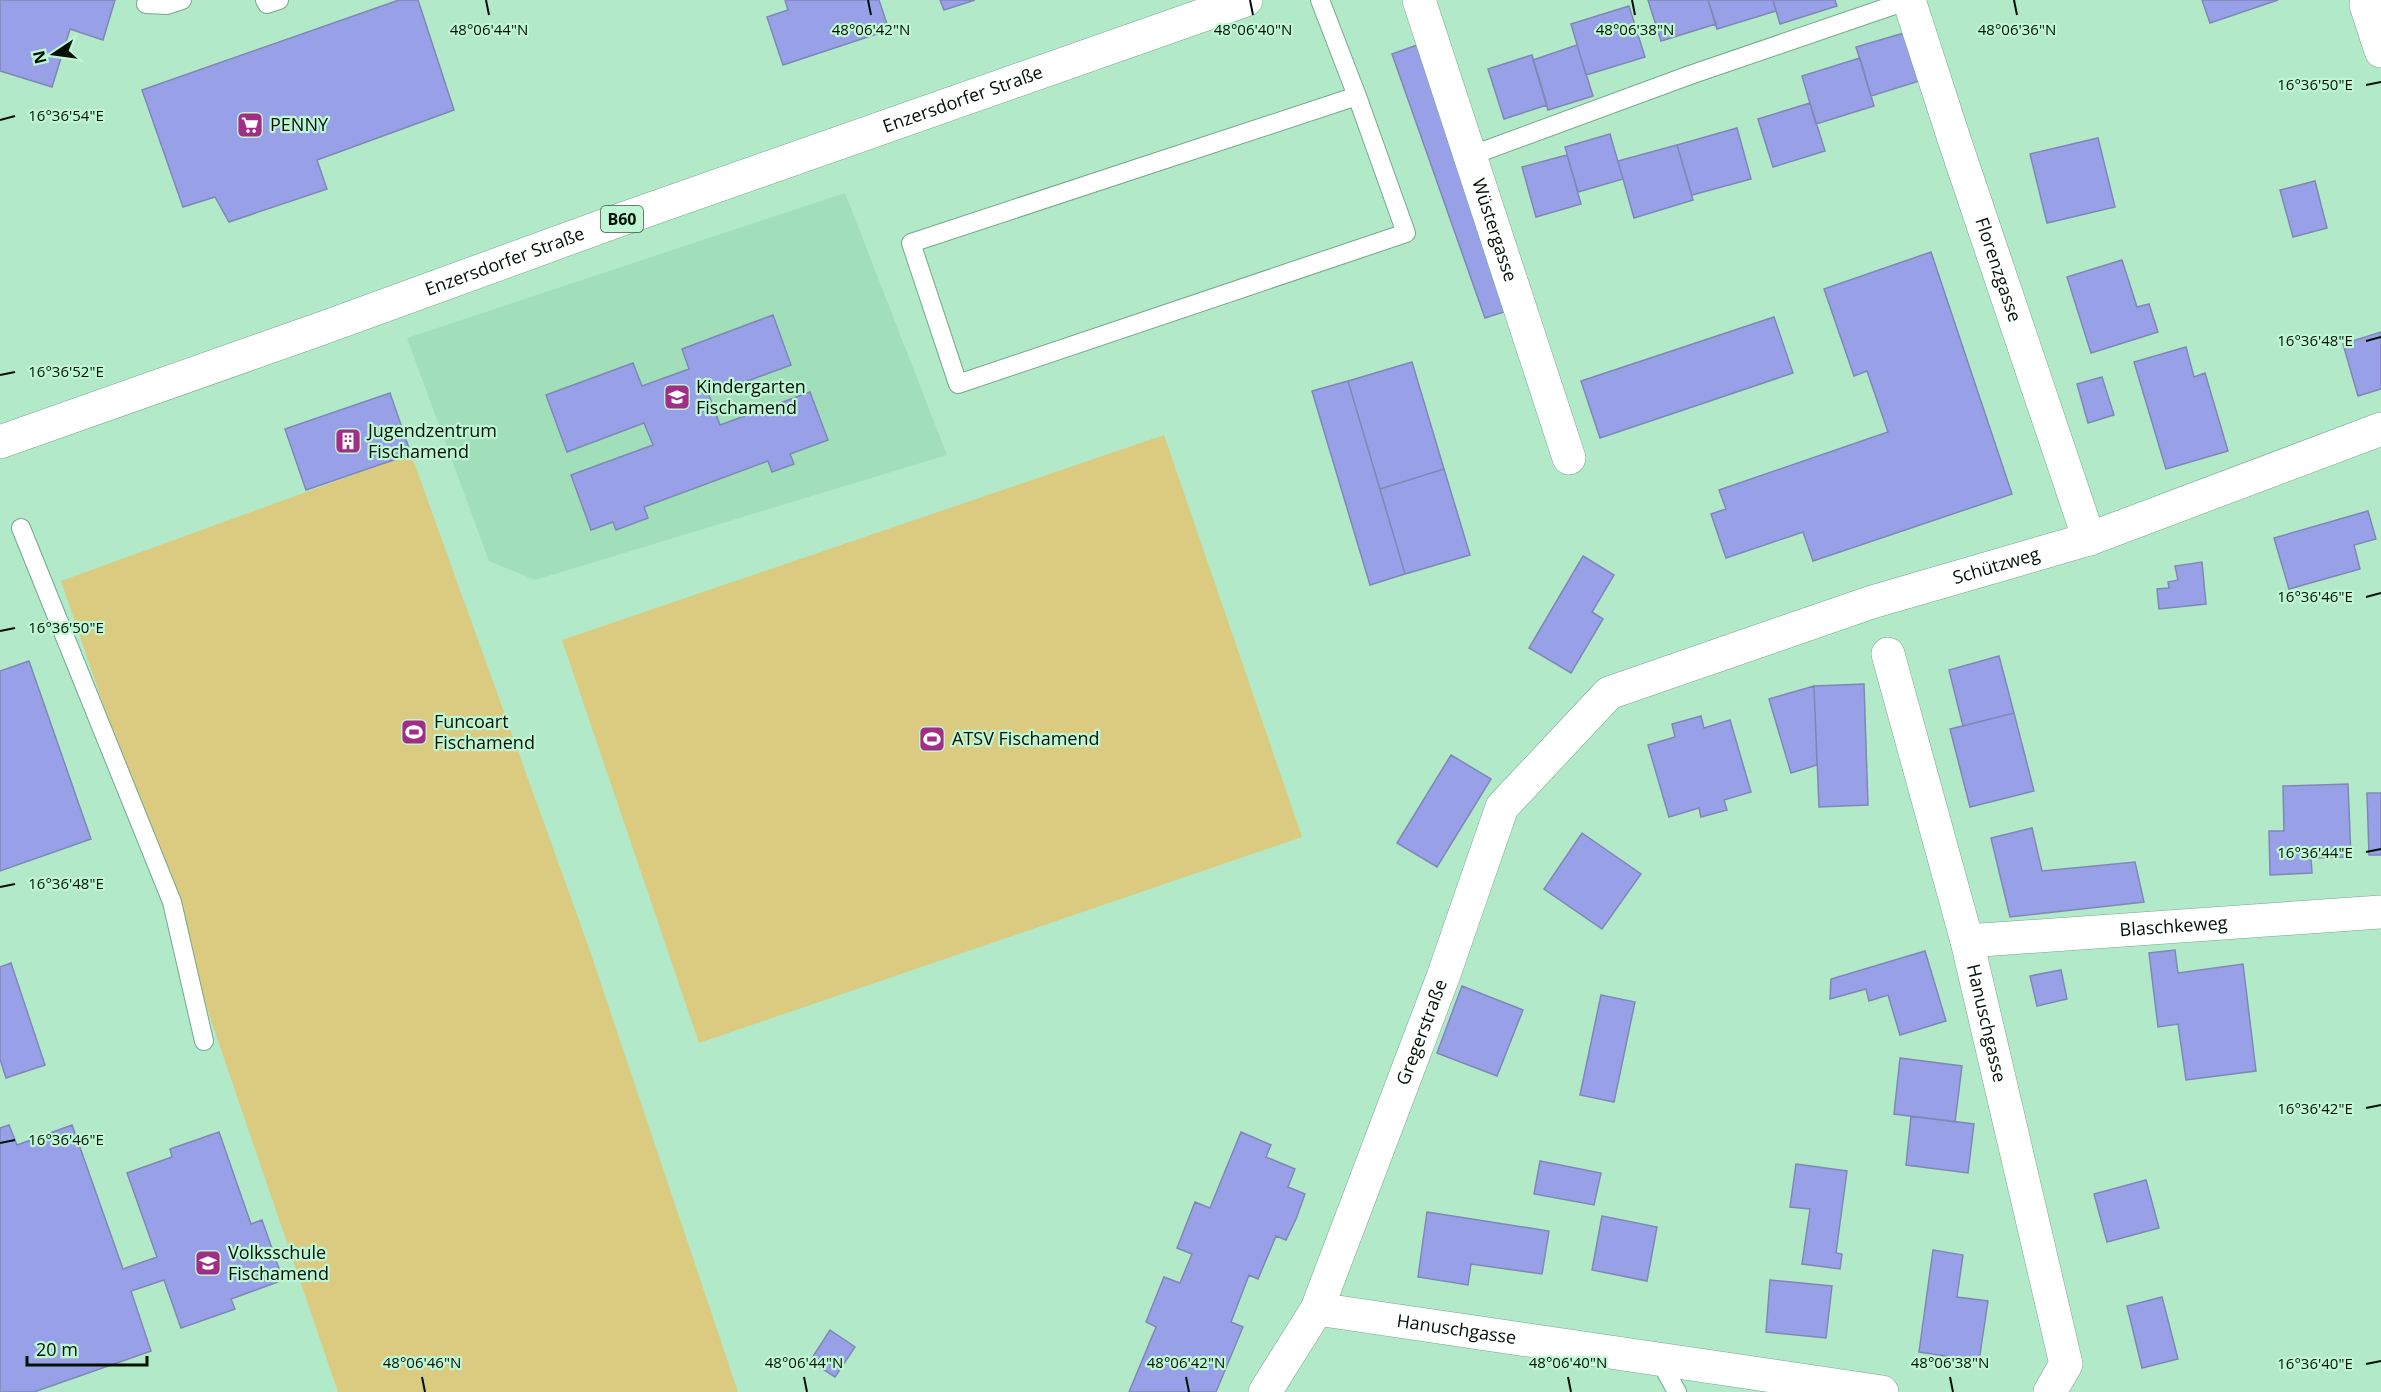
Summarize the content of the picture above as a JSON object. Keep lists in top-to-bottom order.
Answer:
{
  "streets": {
    "street": [
      "Enzersdorfer Straße",
      "B60",
      "Wüstergasse",
      "Florenzgasse",
      "Schützweg",
      "Blaschkeweg",
      "Hanuschgasse",
      "Gregerstraße"
    ]
  },
  "crossings": [
    ["Florenzgasse", "Schützweg"],
    ["Schützweg", "Gregerstraße"],
    ["Blaschkeweg", "Hanuschgasse"],
    ["Hanuschgasse", "Gregerstraße"]
  ],
  "places": {
    "supermarket": ["PENNY"],
    "school or university": ["Kindergarten Fischamend", "Volksschule Fischamend"],
    "building": ["Jugendzentrum Fischamend"],
    "sports": ["Funcoart Fischamend", "ATSV Fischamend"]
  },
  "scale_bar": "20 m",
  "north": "left",
  "coordinates": [
    "48°06'44\"N",
    "48°06'42\"N",
    "48°06'40\"N",
    "48°06'38\"N",
    "48°06'36\"N",
    "16°36'50\"E",
    "16°36'54\"E",
    "16°36'48\"E",
    "16°36'52\"E",
    "16°36'46\"E",
    "16°36'44\"E",
    "16°36'42\"E",
    "48°06'46\"N",
    "16°36'40\"E"
  ]
}
